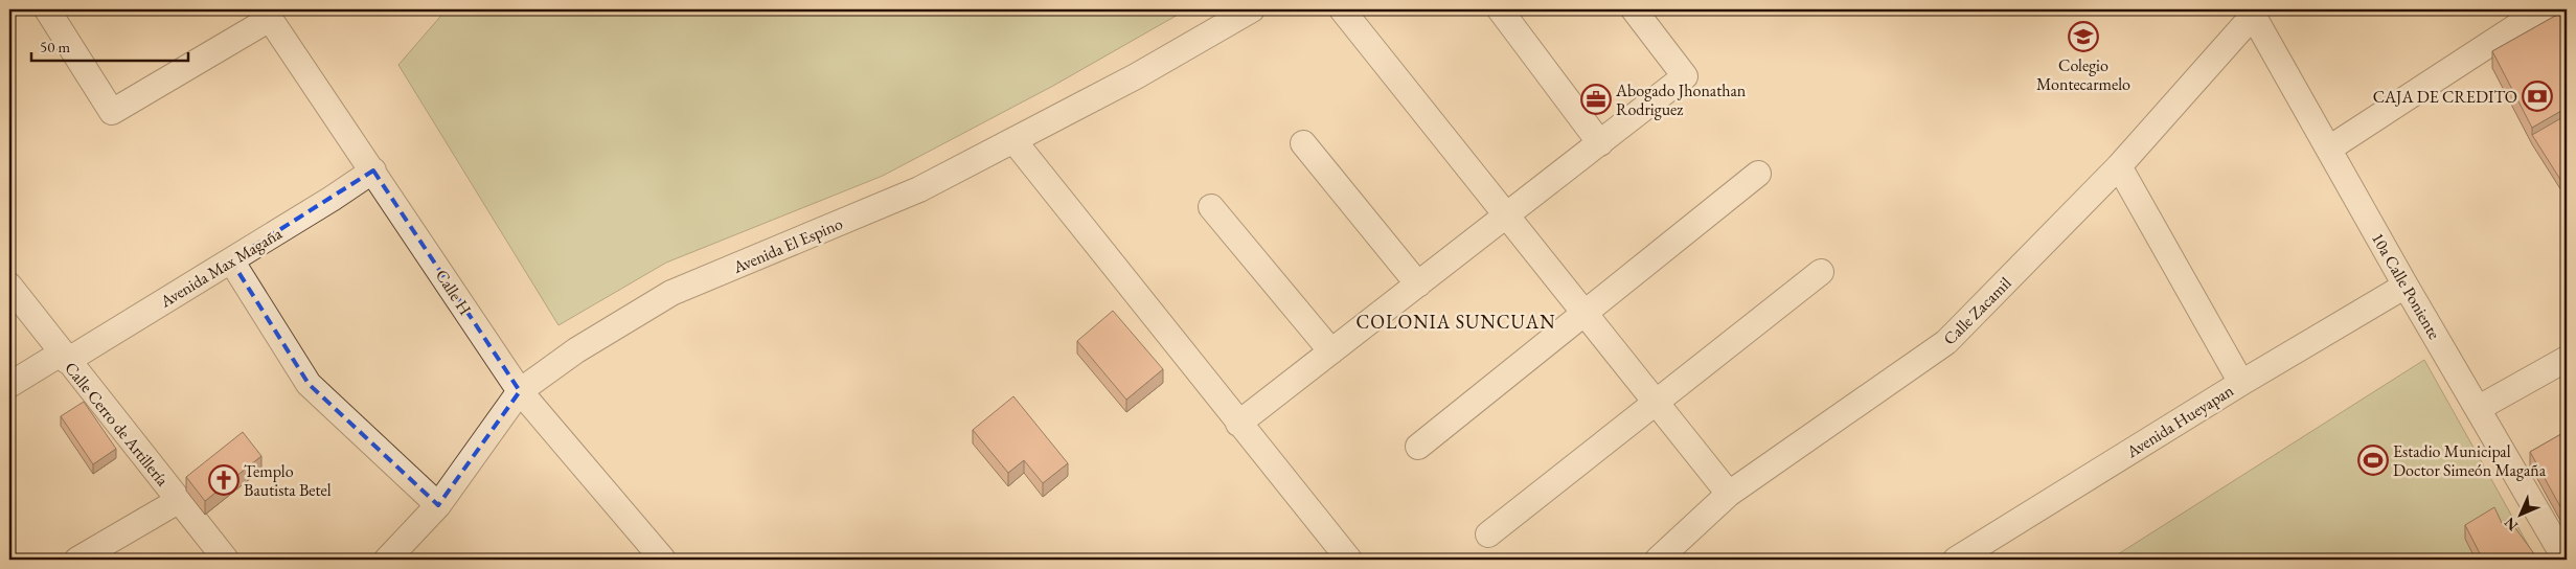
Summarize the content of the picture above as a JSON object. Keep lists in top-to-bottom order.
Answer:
{
  "streets": {
    "street": [
      "Avenida El Espino",
      "Avenida Max Magaña",
      "10a Calle Poniente",
      "Calle H",
      "Calle Zacamil",
      "Avenida Hueyapan",
      "Calle Cerro de Artillería"
    ]
  },
  "crossings": [
    ["Avenida El Espino", "Calle H"],
    ["Avenida Max Magaña", "Calle H"],
    ["Avenida Max Magaña", "Calle Cerro de Artillería"],
    ["10a Calle Poniente", "Calle Zacamil"],
    ["10a Calle Poniente", "Avenida Hueyapan"]
  ],
  "districts": ["COLONIA SUNCUAN"],
  "places": {
    "school or university": ["Colegio Montecarmelo"],
    "bank": ["CAJA DE CREDITO"],
    "office": ["Abogado Jhonathan Rodriguez"],
    "sports": ["Estadio Municipal Doctor Simeón Magaña"],
    "church": ["Templo Bautista Betel"]
  },
  "scale_bar": "50 m",
  "north": "bottom left"
}
